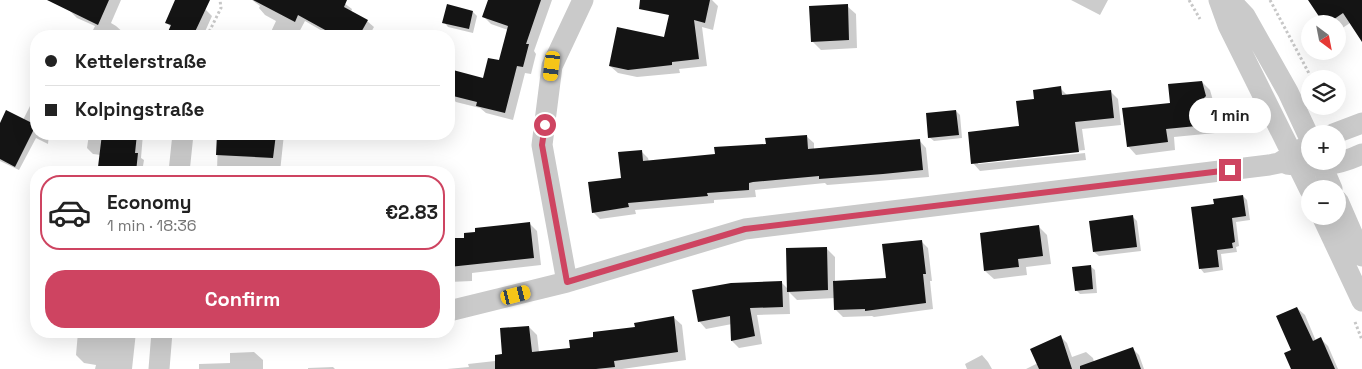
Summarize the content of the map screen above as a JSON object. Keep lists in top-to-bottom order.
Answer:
{
  "north": "bottom right",
  "page": {
    "map_buttons": ["+", "−"],
    "banner": ["Kettelerstraße", "Kolpingstraße"],
    "bubble": "1 min",
    "list": [
      {
        "name": "Economy",
        "note": "1 min · 18:36",
        "value": "€2.83"
      }
    ],
    "buttons": "Confirm"
  }
}
